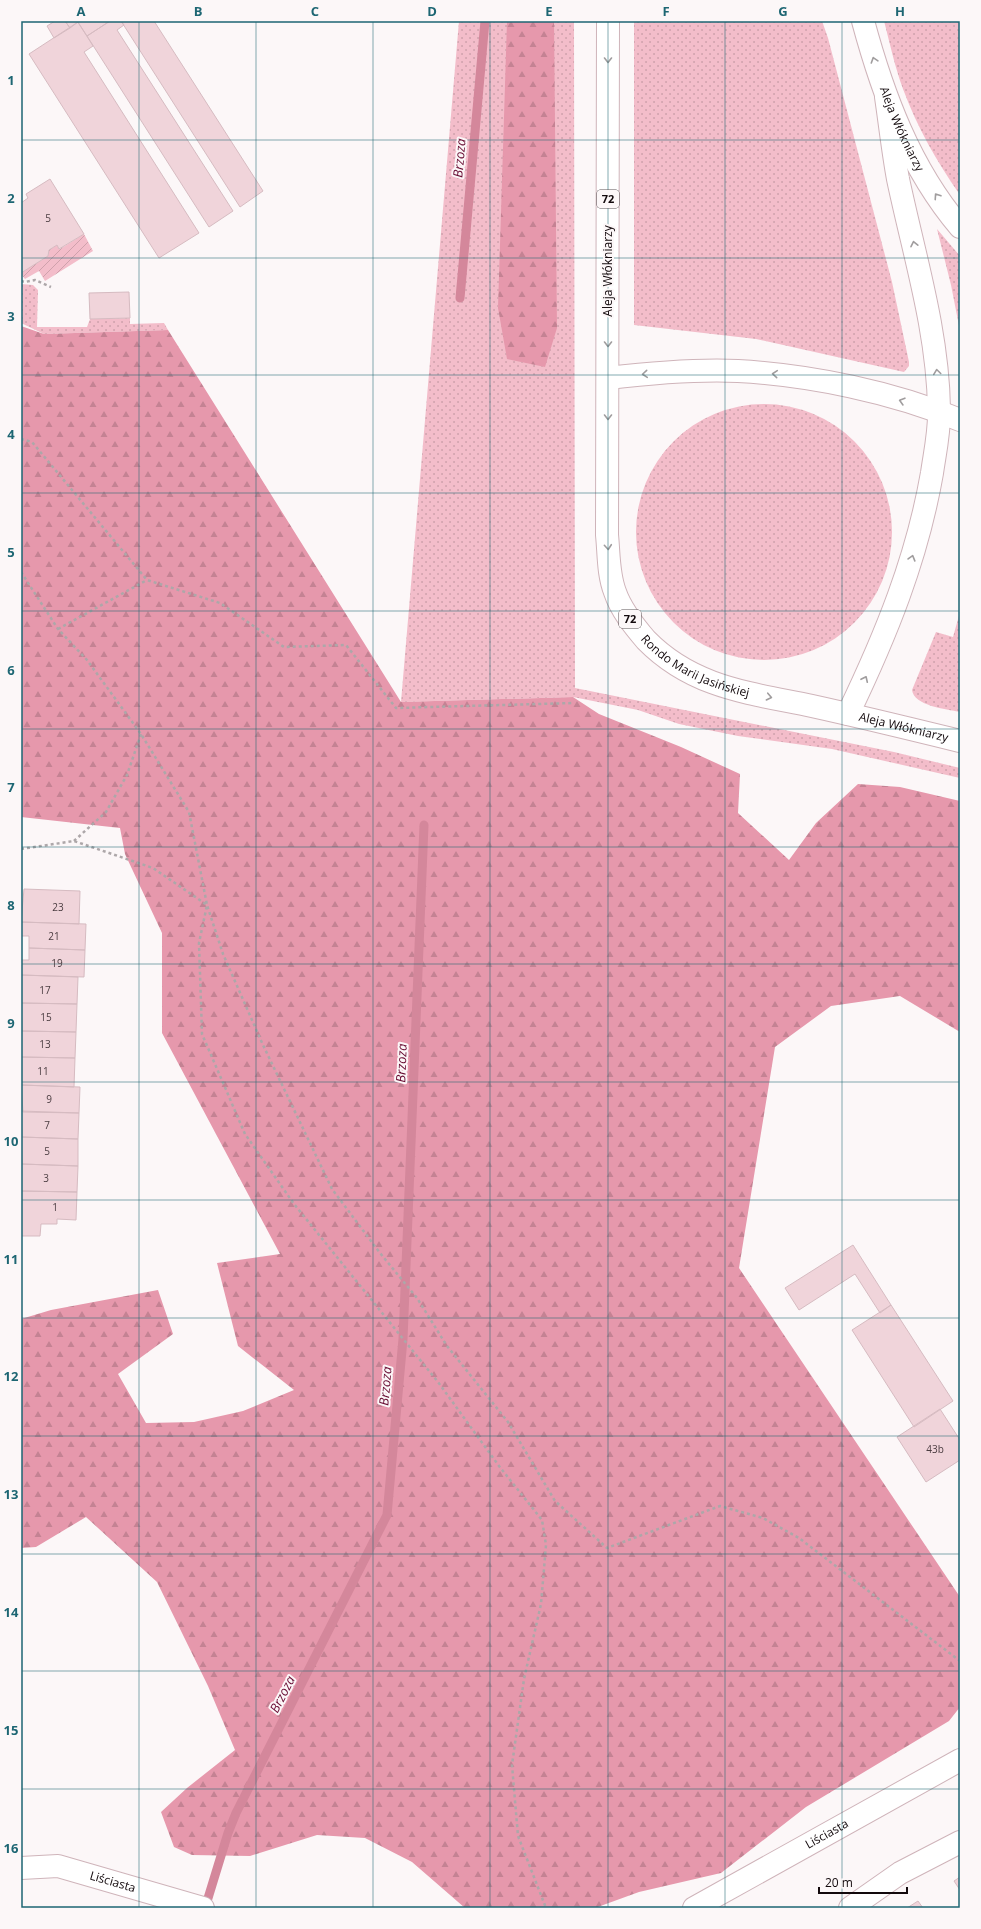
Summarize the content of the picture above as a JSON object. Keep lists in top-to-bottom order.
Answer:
{
  "streets": {
    "main road": [
      "Aleja Włókniarzy",
      "72",
      "Rondo Marii Jasińskiej",
      "Liściasta"
    ]
  },
  "crossings": [
    ["Aleja Włókniarzy", "Rondo Marii Jasińskiej"]
  ],
  "one_way": ["Rondo Marii Jasińskiej"],
  "water": ["Brzoza"],
  "house_numbers": [
    "5",
    "23",
    "21",
    "19",
    "17",
    "15",
    "13",
    "11",
    "9",
    "7",
    "5",
    "3",
    "1",
    "43b"
  ],
  "scale_bar": "20 m",
  "grid": {
    "columns": [
      "A",
      "B",
      "C",
      "D",
      "E",
      "F",
      "G",
      "H"
    ],
    "rows": [
      "1",
      "2",
      "3",
      "4",
      "5",
      "6",
      "7",
      "8",
      "9",
      "10",
      "11",
      "12",
      "13",
      "14",
      "15",
      "16"
    ]
  }
}
